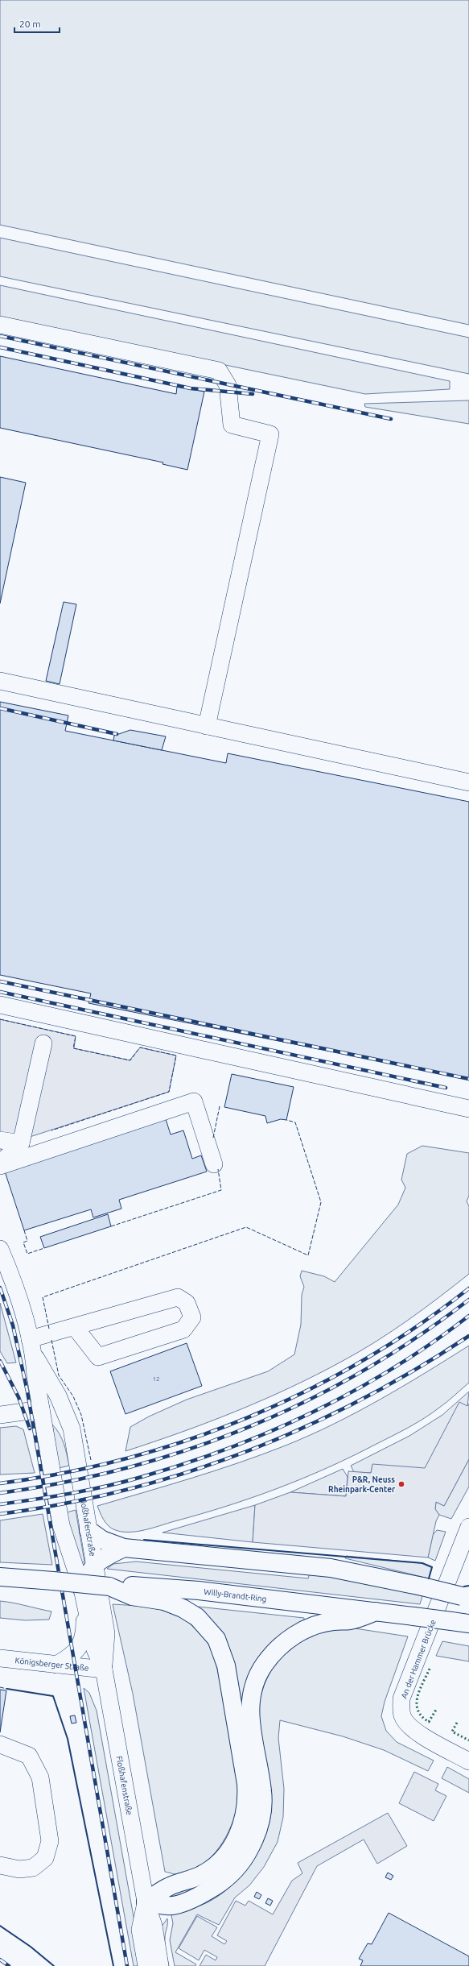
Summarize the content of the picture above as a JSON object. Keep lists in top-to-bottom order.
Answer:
{
  "streets": {
    "main road": ["Willy-Brandt-Ring"],
    "street": ["Floßhafenstraße", "An der Hammer Brücke", "Königsberger Straße"]
  },
  "crossings": [
    ["Floßhafenstraße", "Königsberger Straße"]
  ],
  "places": ["P&R, Neuss Rheinpark-Center"],
  "house_numbers": ["12"],
  "scale_bar": "20 m"
}
